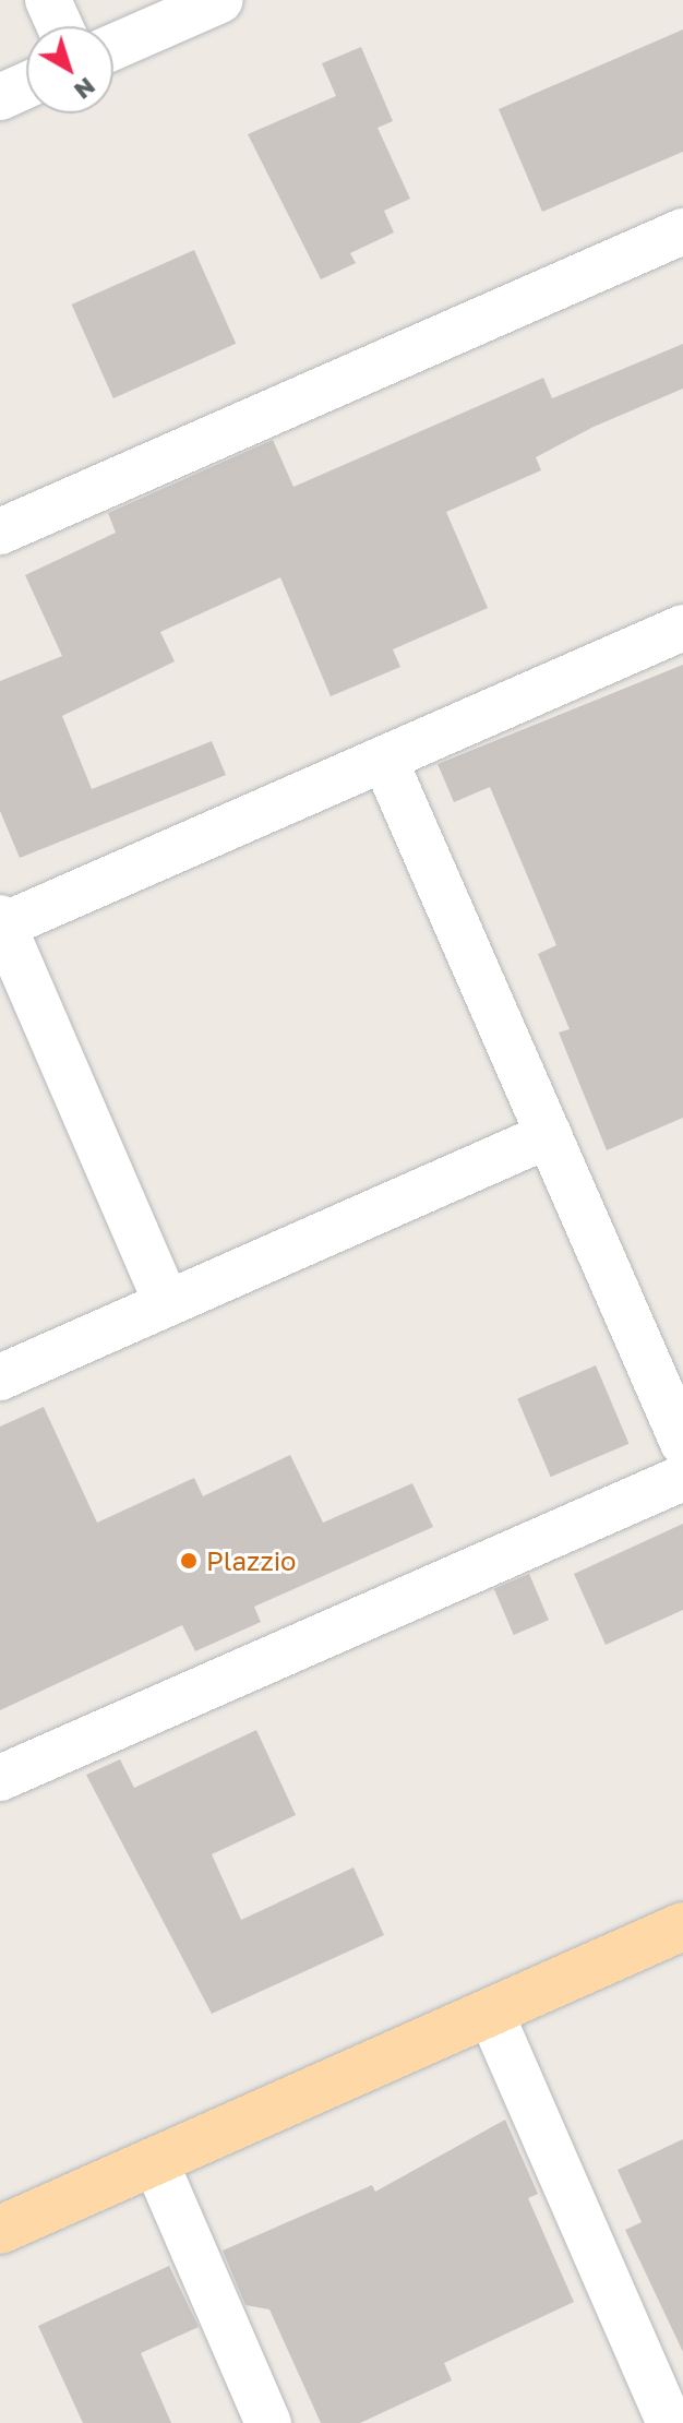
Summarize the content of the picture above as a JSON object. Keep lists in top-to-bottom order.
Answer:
{
  "places": ["Plazzio"],
  "north": "bottom right"
}
